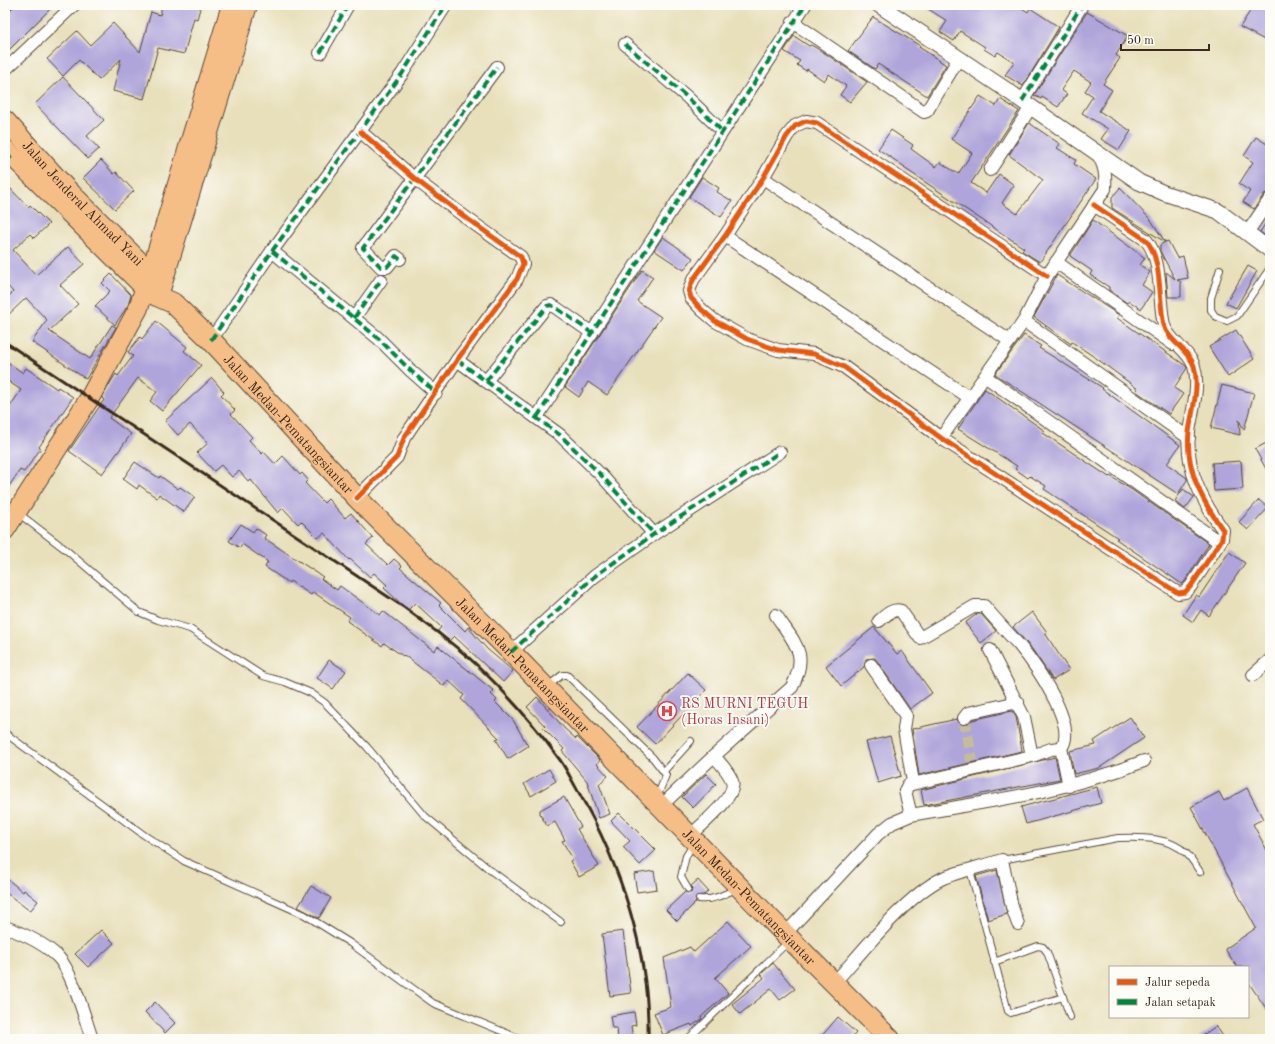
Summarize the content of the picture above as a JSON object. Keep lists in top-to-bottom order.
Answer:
{
  "streets": {
    "highway": ["Jalan Medan-Pematangsiantar"],
    "main road": ["Jalan Jenderal Ahmad Yani"]
  },
  "crossings": [
    ["Jalan Jenderal Ahmad Yani", "Jalan Medan-Pematangsiantar"]
  ],
  "places": {
    "hospital": ["RS MURNI TEGUH (Horas Insani)"]
  },
  "legend": ["Jalur sepeda", "Jalan setapak"],
  "scale_bar": "50 m"
}
